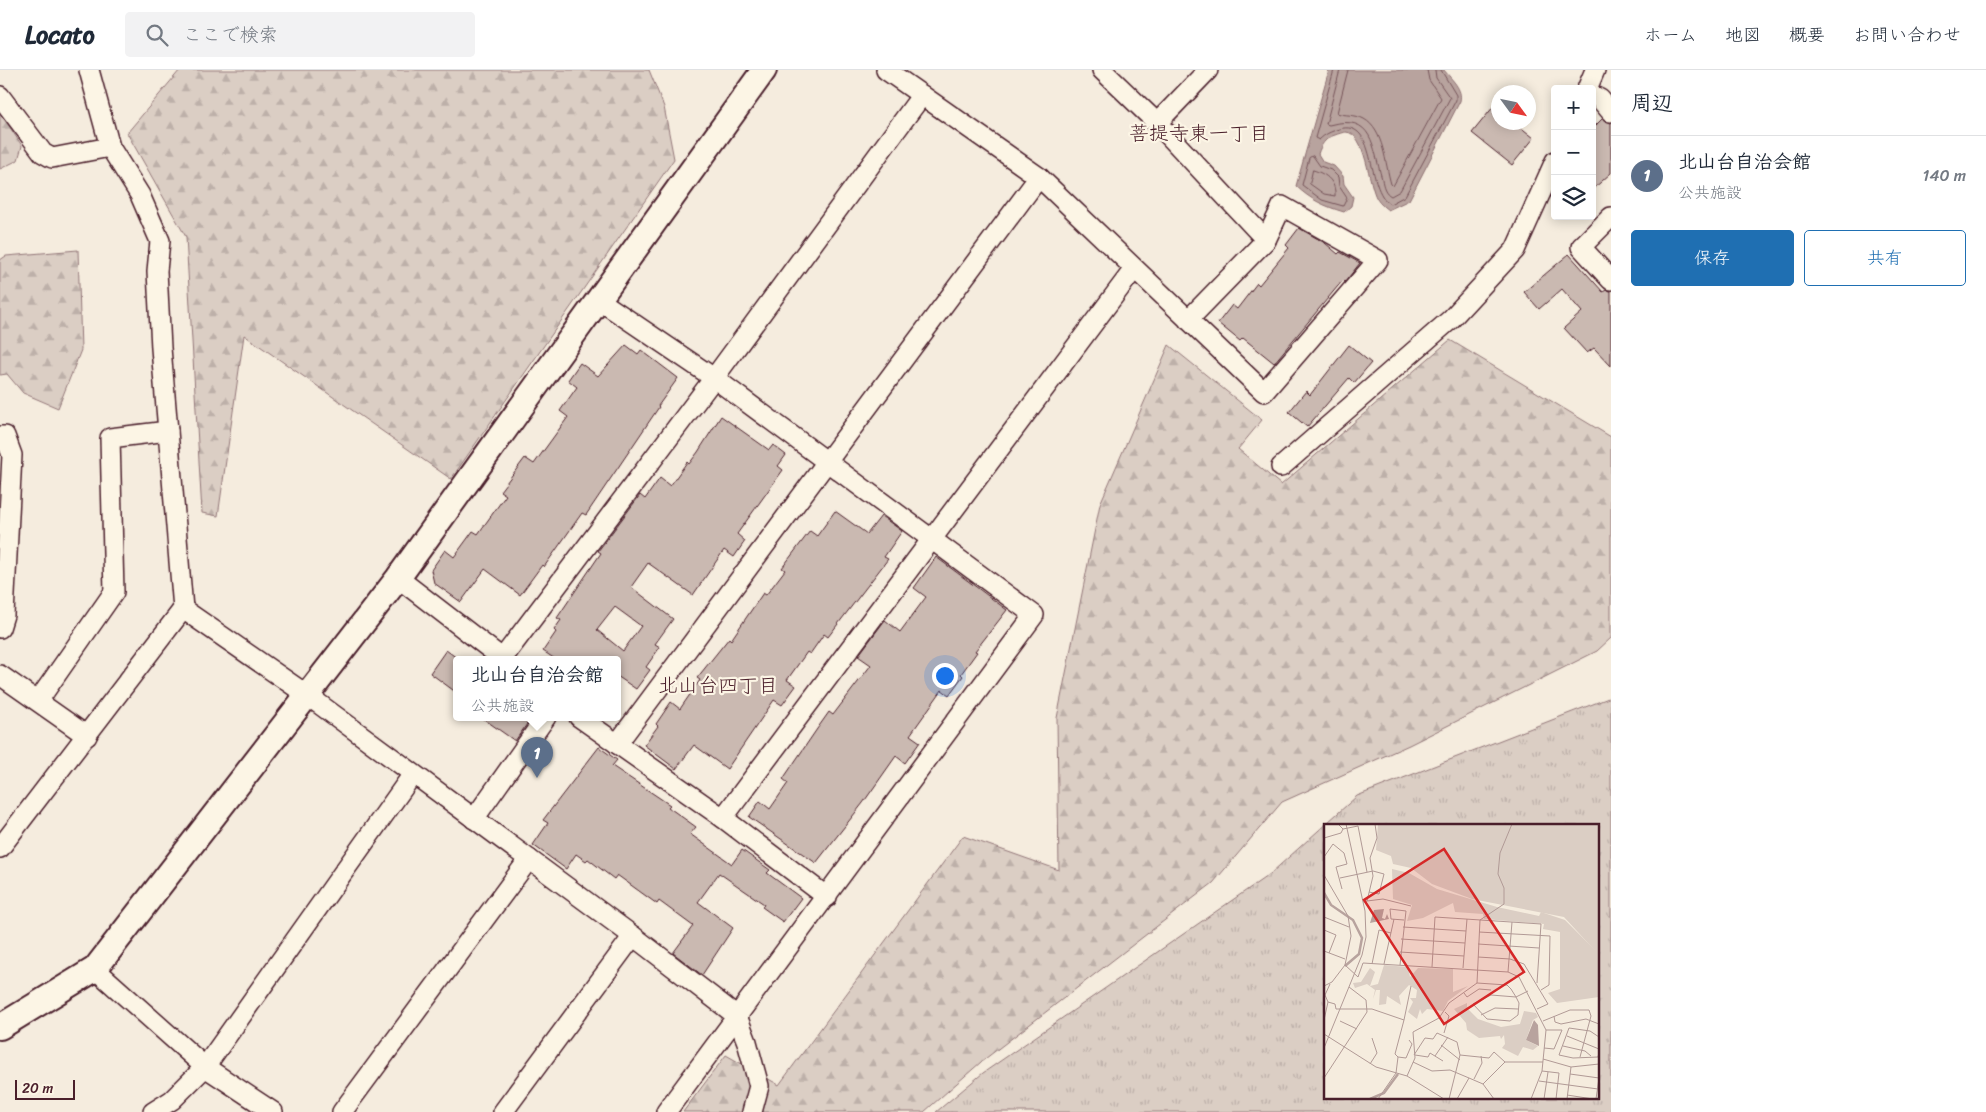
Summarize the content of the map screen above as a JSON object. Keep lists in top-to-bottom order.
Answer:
{
  "districts": ["菩提寺東一丁目", "北山台四丁目"],
  "scale_bar": "20 m",
  "north": "bottom right",
  "page": {
    "header": "Locato",
    "search": "ここで検索",
    "nav": [
      "ホーム",
      "地図",
      "概要",
      "お問い合わせ"
    ],
    "heading": "周辺",
    "map_buttons": ["+", "−"],
    "list": [
      {
        "mark": "1",
        "name": "北山台自治会館",
        "note": "公共施設",
        "value": "140 m"
      }
    ],
    "buttons": ["保存", "共有"],
    "popup": ["北山台自治会館", "公共施設"],
    "pins": "1",
    "scale": "20 m"
  }
}
